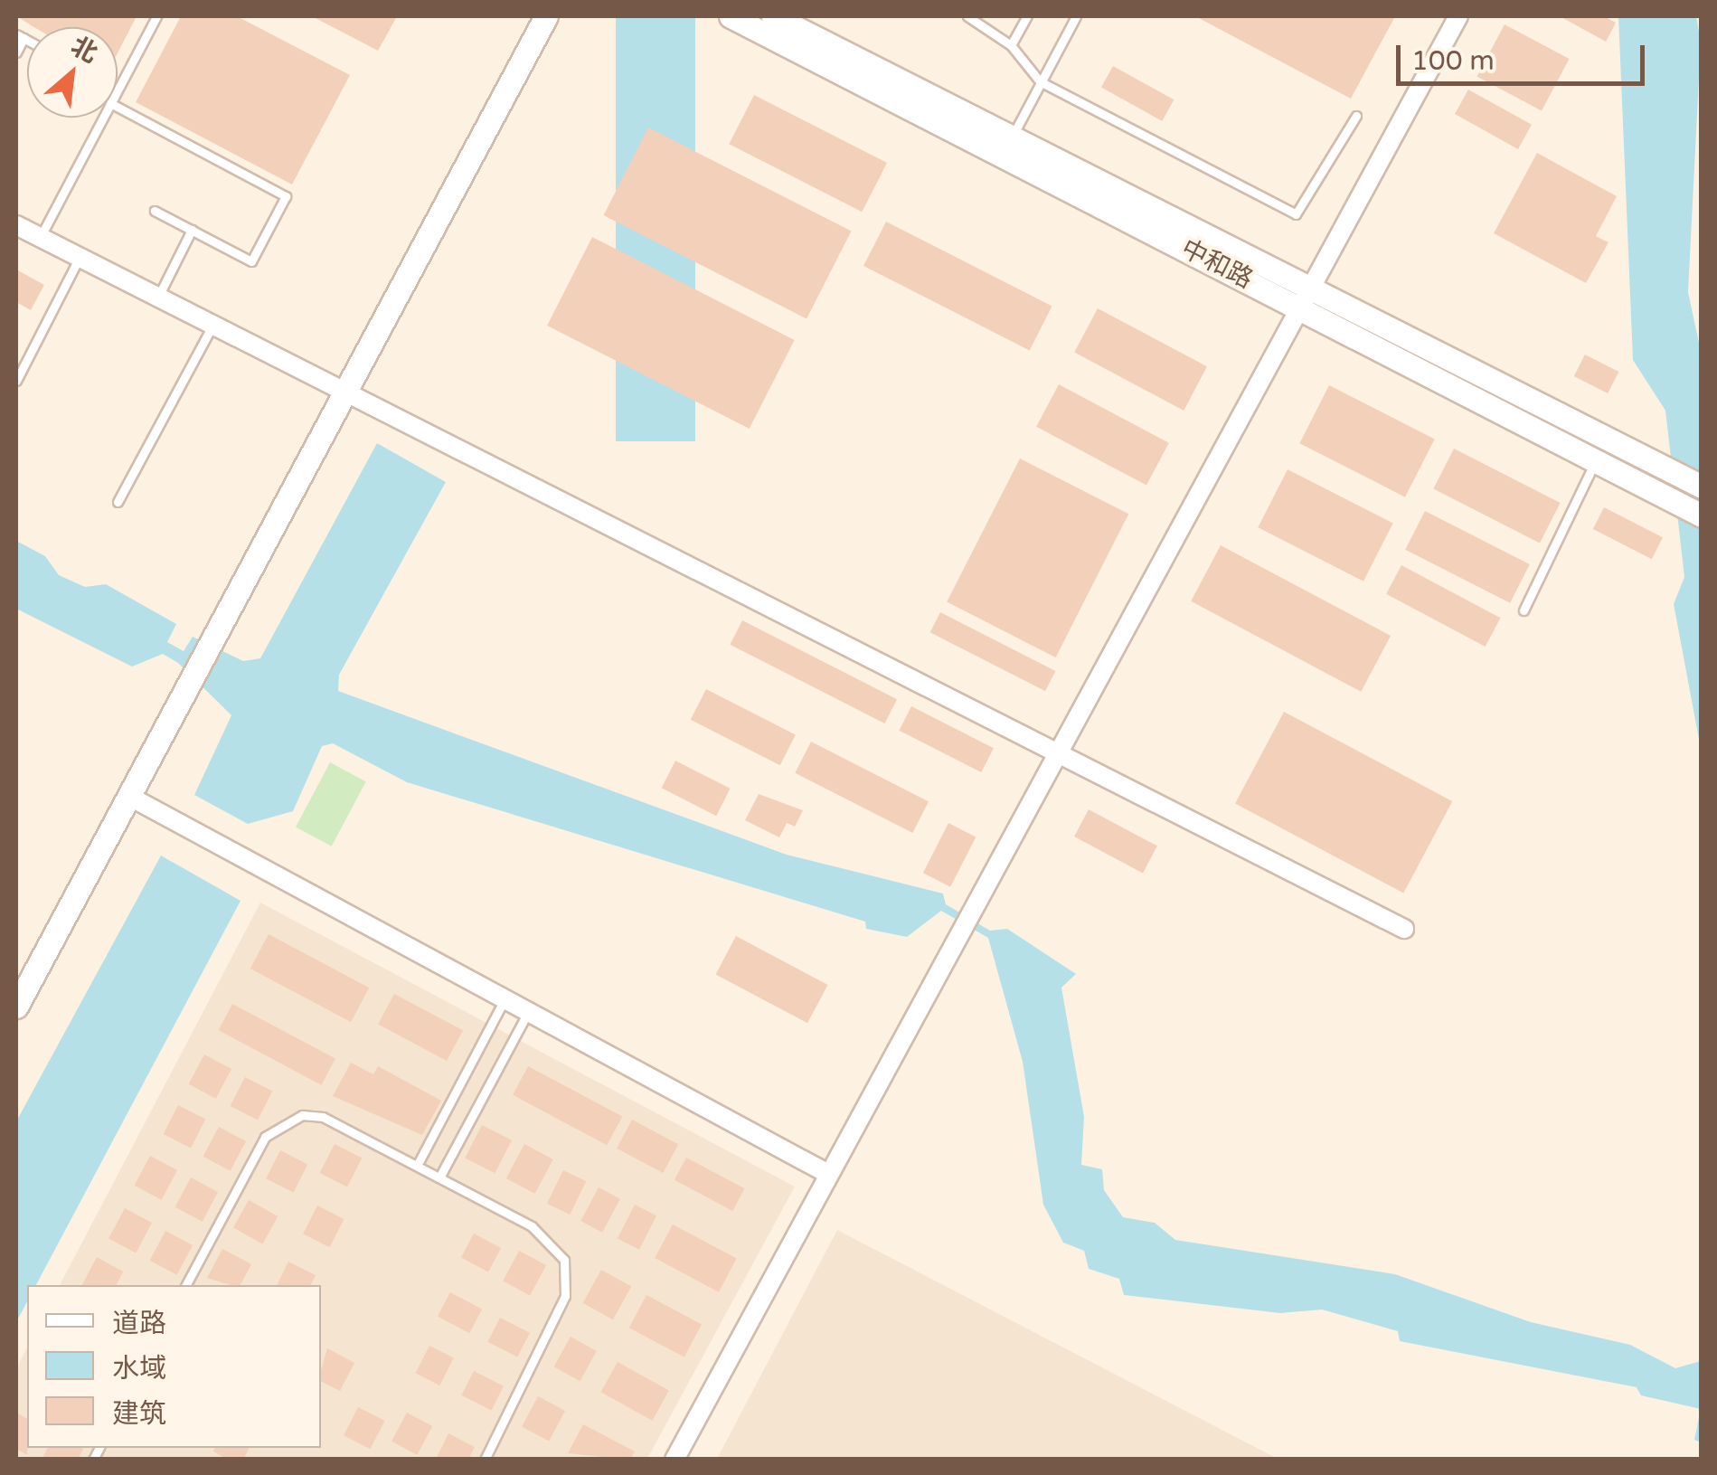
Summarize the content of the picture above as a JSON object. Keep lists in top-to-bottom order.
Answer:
{
  "streets": {
    "main road": ["中和路"]
  },
  "legend": ["道路", "水域", "建筑"],
  "scale_bar": "100 m",
  "north": "top right"
}
